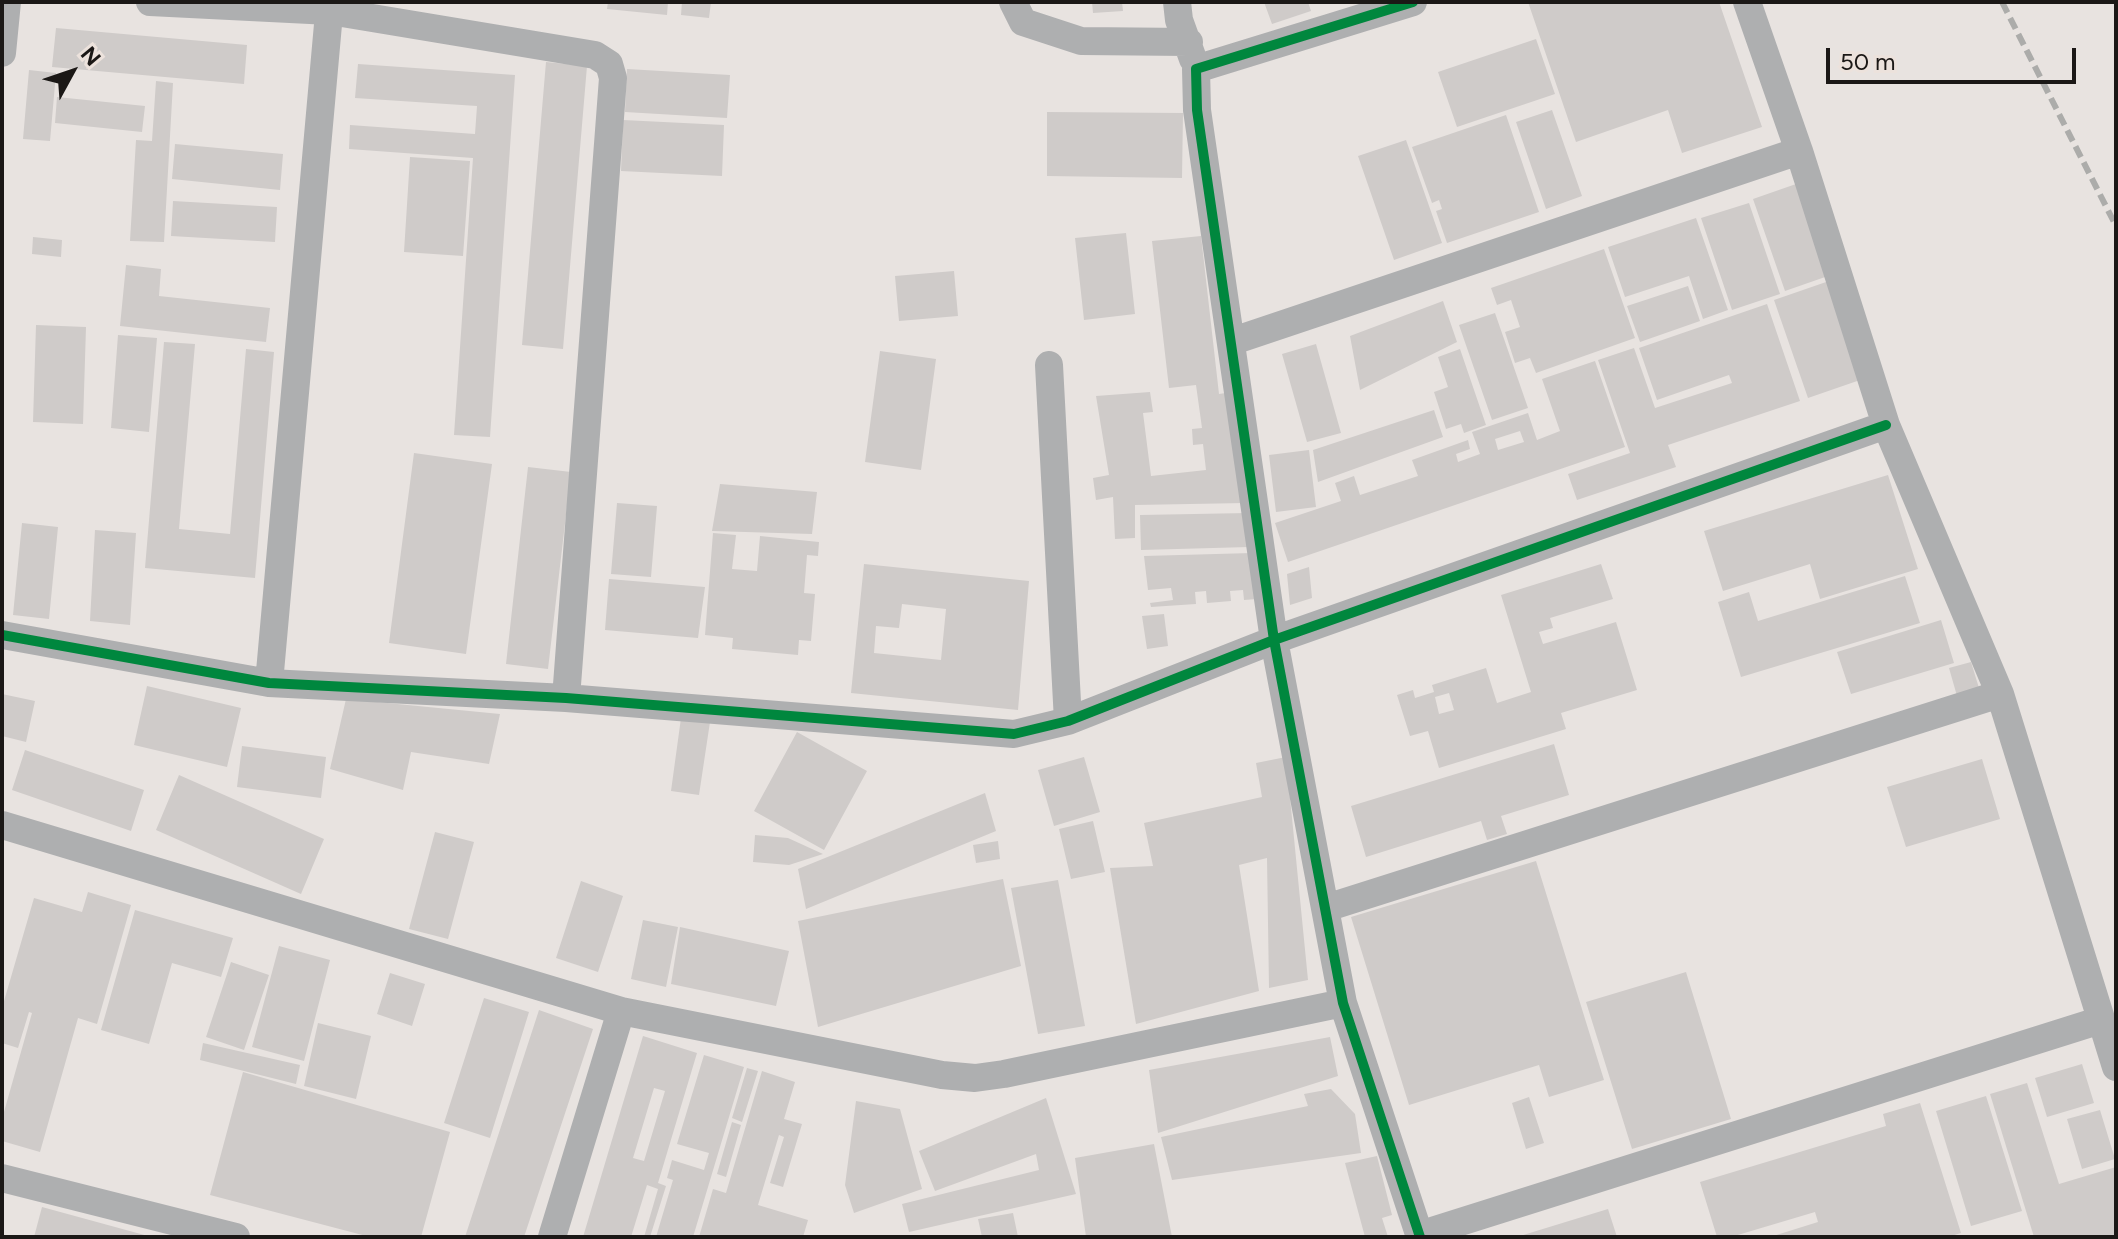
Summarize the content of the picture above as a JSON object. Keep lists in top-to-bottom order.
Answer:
{
  "scale_bar": "50 m",
  "north": "top right"
}
